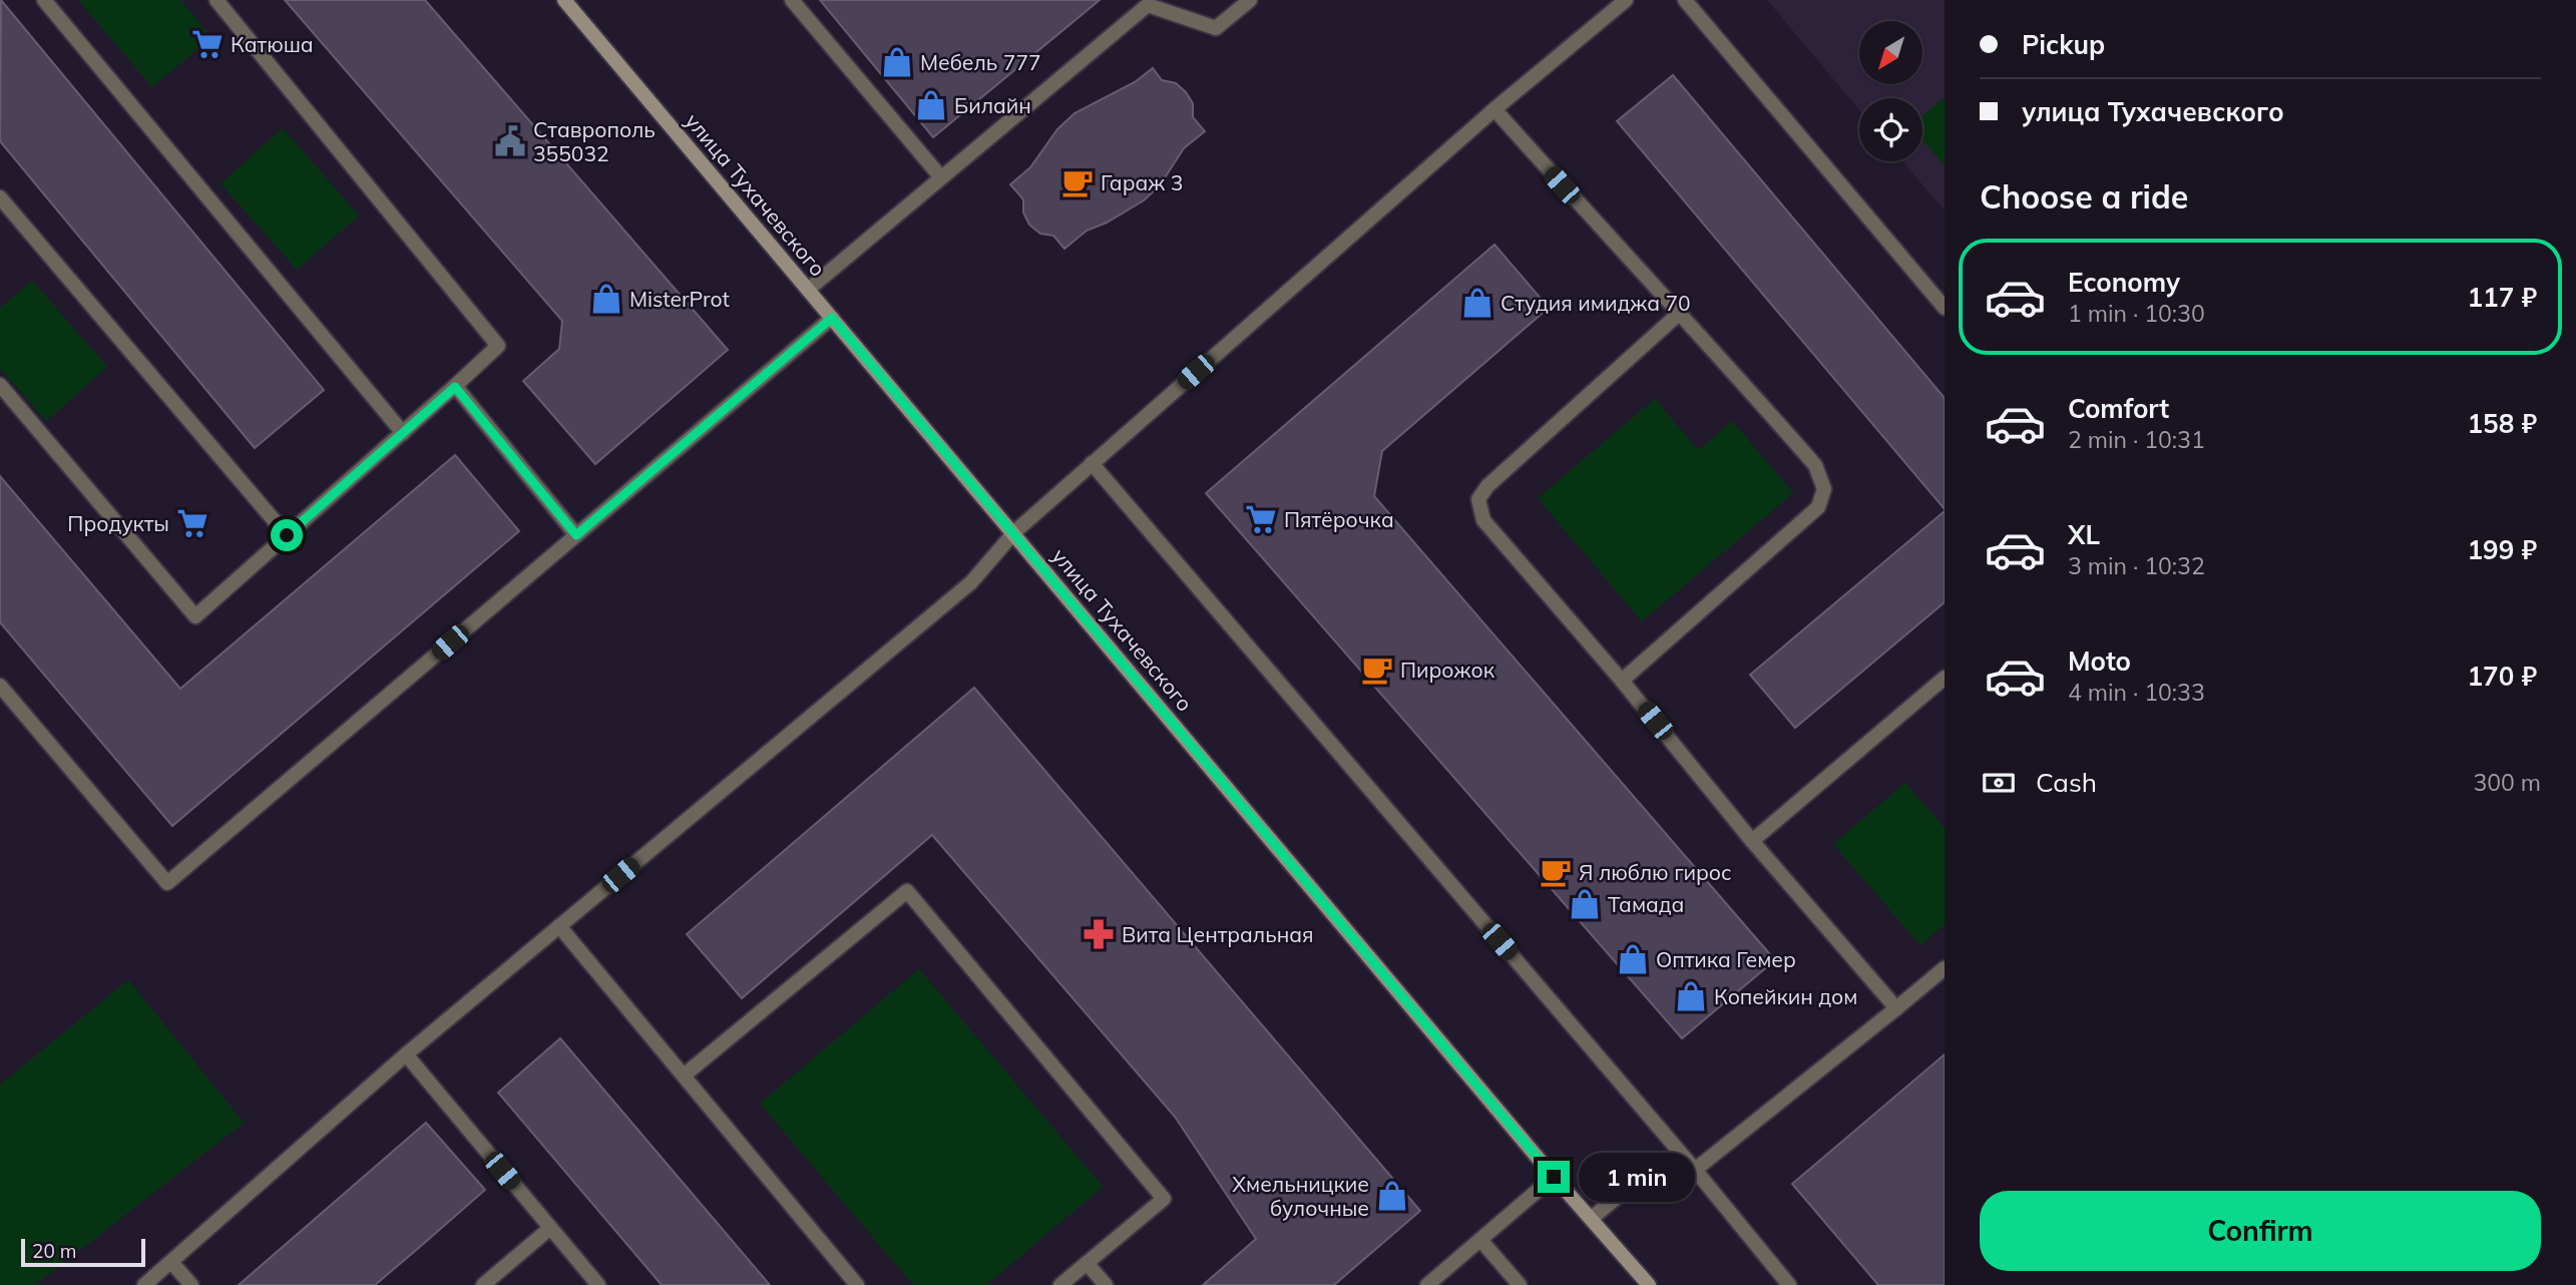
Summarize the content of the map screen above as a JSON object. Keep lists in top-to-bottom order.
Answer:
{
  "streets": {
    "main road": ["улица Тухачевского"]
  },
  "places": {
    "supermarket": ["Катюша", "Пятёрочка", "Продукты"],
    "shop": [
      "Мебель 777",
      "Билайн",
      "MisterProt",
      "Студия имиджа 70",
      "Тамада",
      "Оптика Гемер",
      "Копейкин дом",
      "Хмельницкие булочные"
    ],
    "public building": ["Ставрополь 355032"],
    "cafe": ["Гараж 3", "Пирожок", "Я люблю гирос"],
    "pharmacy": ["Вита Центральная"]
  },
  "scale_bar": "20 m",
  "north": "bottom left",
  "page": {
    "banner": ["Pickup", "улица Тухачевского"],
    "heading": "Choose a ride",
    "list": [
      {
        "name": "Economy",
        "note": "1 min · 10:30",
        "value": "117 ₽"
      },
      {
        "name": "Comfort",
        "note": "2 min · 10:31",
        "value": "158 ₽"
      },
      {
        "name": "XL",
        "note": "3 min · 10:32",
        "value": "199 ₽"
      },
      {
        "name": "Moto",
        "note": "4 min · 10:33",
        "value": "170 ₽"
      }
    ],
    "pay": ["Cash", "300 m"],
    "bubble": "1 min",
    "buttons": "Confirm",
    "scale": "20 m"
  }
}
